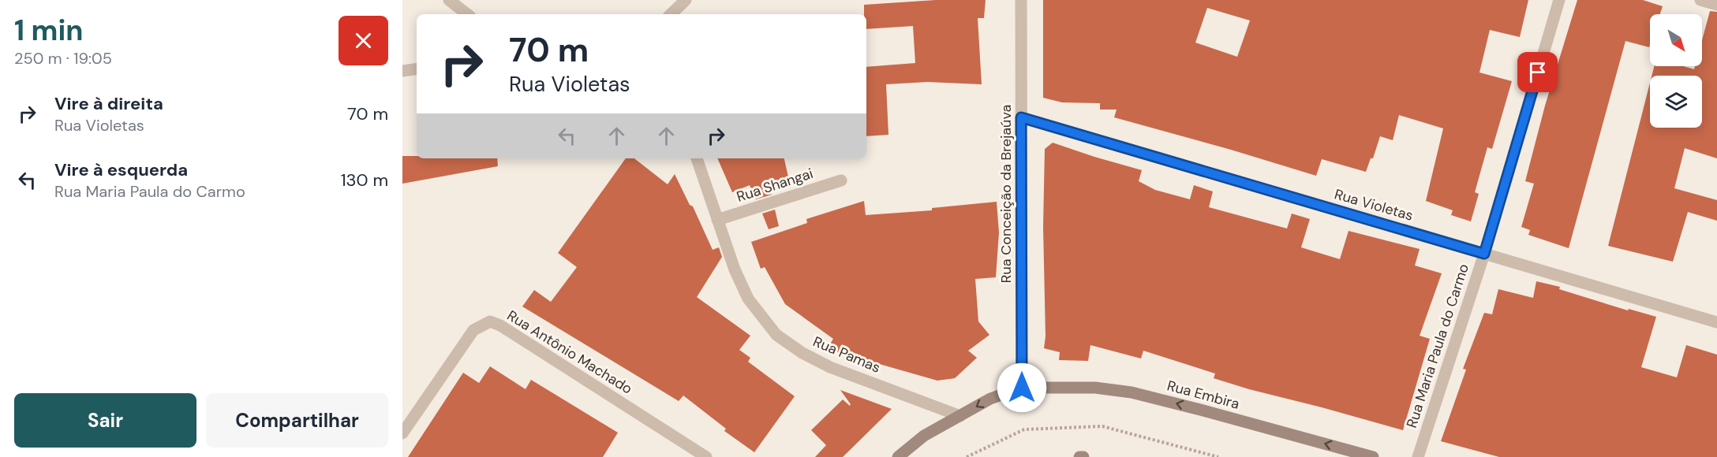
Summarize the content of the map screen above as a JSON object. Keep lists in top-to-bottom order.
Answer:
{
  "streets": {
    "main road": ["Rua Embira"],
    "street": [
      "Rua Shangai",
      "Rua Conceição da Brejaúva",
      "Rua Violetas",
      "Rua Maria Paula do Carmo",
      "Rua Antônio Machado",
      "Rua Pamas"
    ]
  },
  "crossings": [
    ["Rua Shangai", "Rua Pamas"],
    ["Rua Conceição da Brejaúva", "Rua Violetas"],
    ["Rua Conceição da Brejaúva", "Rua Embira"],
    ["Rua Violetas", "Rua Maria Paula do Carmo"],
    ["Rua Pamas", "Rua Embira"]
  ],
  "one_way": ["Rua Embira"],
  "north": "bottom right",
  "page": {
    "heading": ["1 min", "250 m · 19:05"],
    "turn": ["70 m", "Rua Violetas"],
    "list": [
      {
        "name": "Vire à direita",
        "note": "Rua Violetas",
        "value": "70 m"
      },
      {
        "name": "Vire à esquerda",
        "note": "Rua Maria Paula do Carmo",
        "value": "130 m"
      }
    ],
    "buttons": ["Sair", "Compartilhar"]
  }
}
